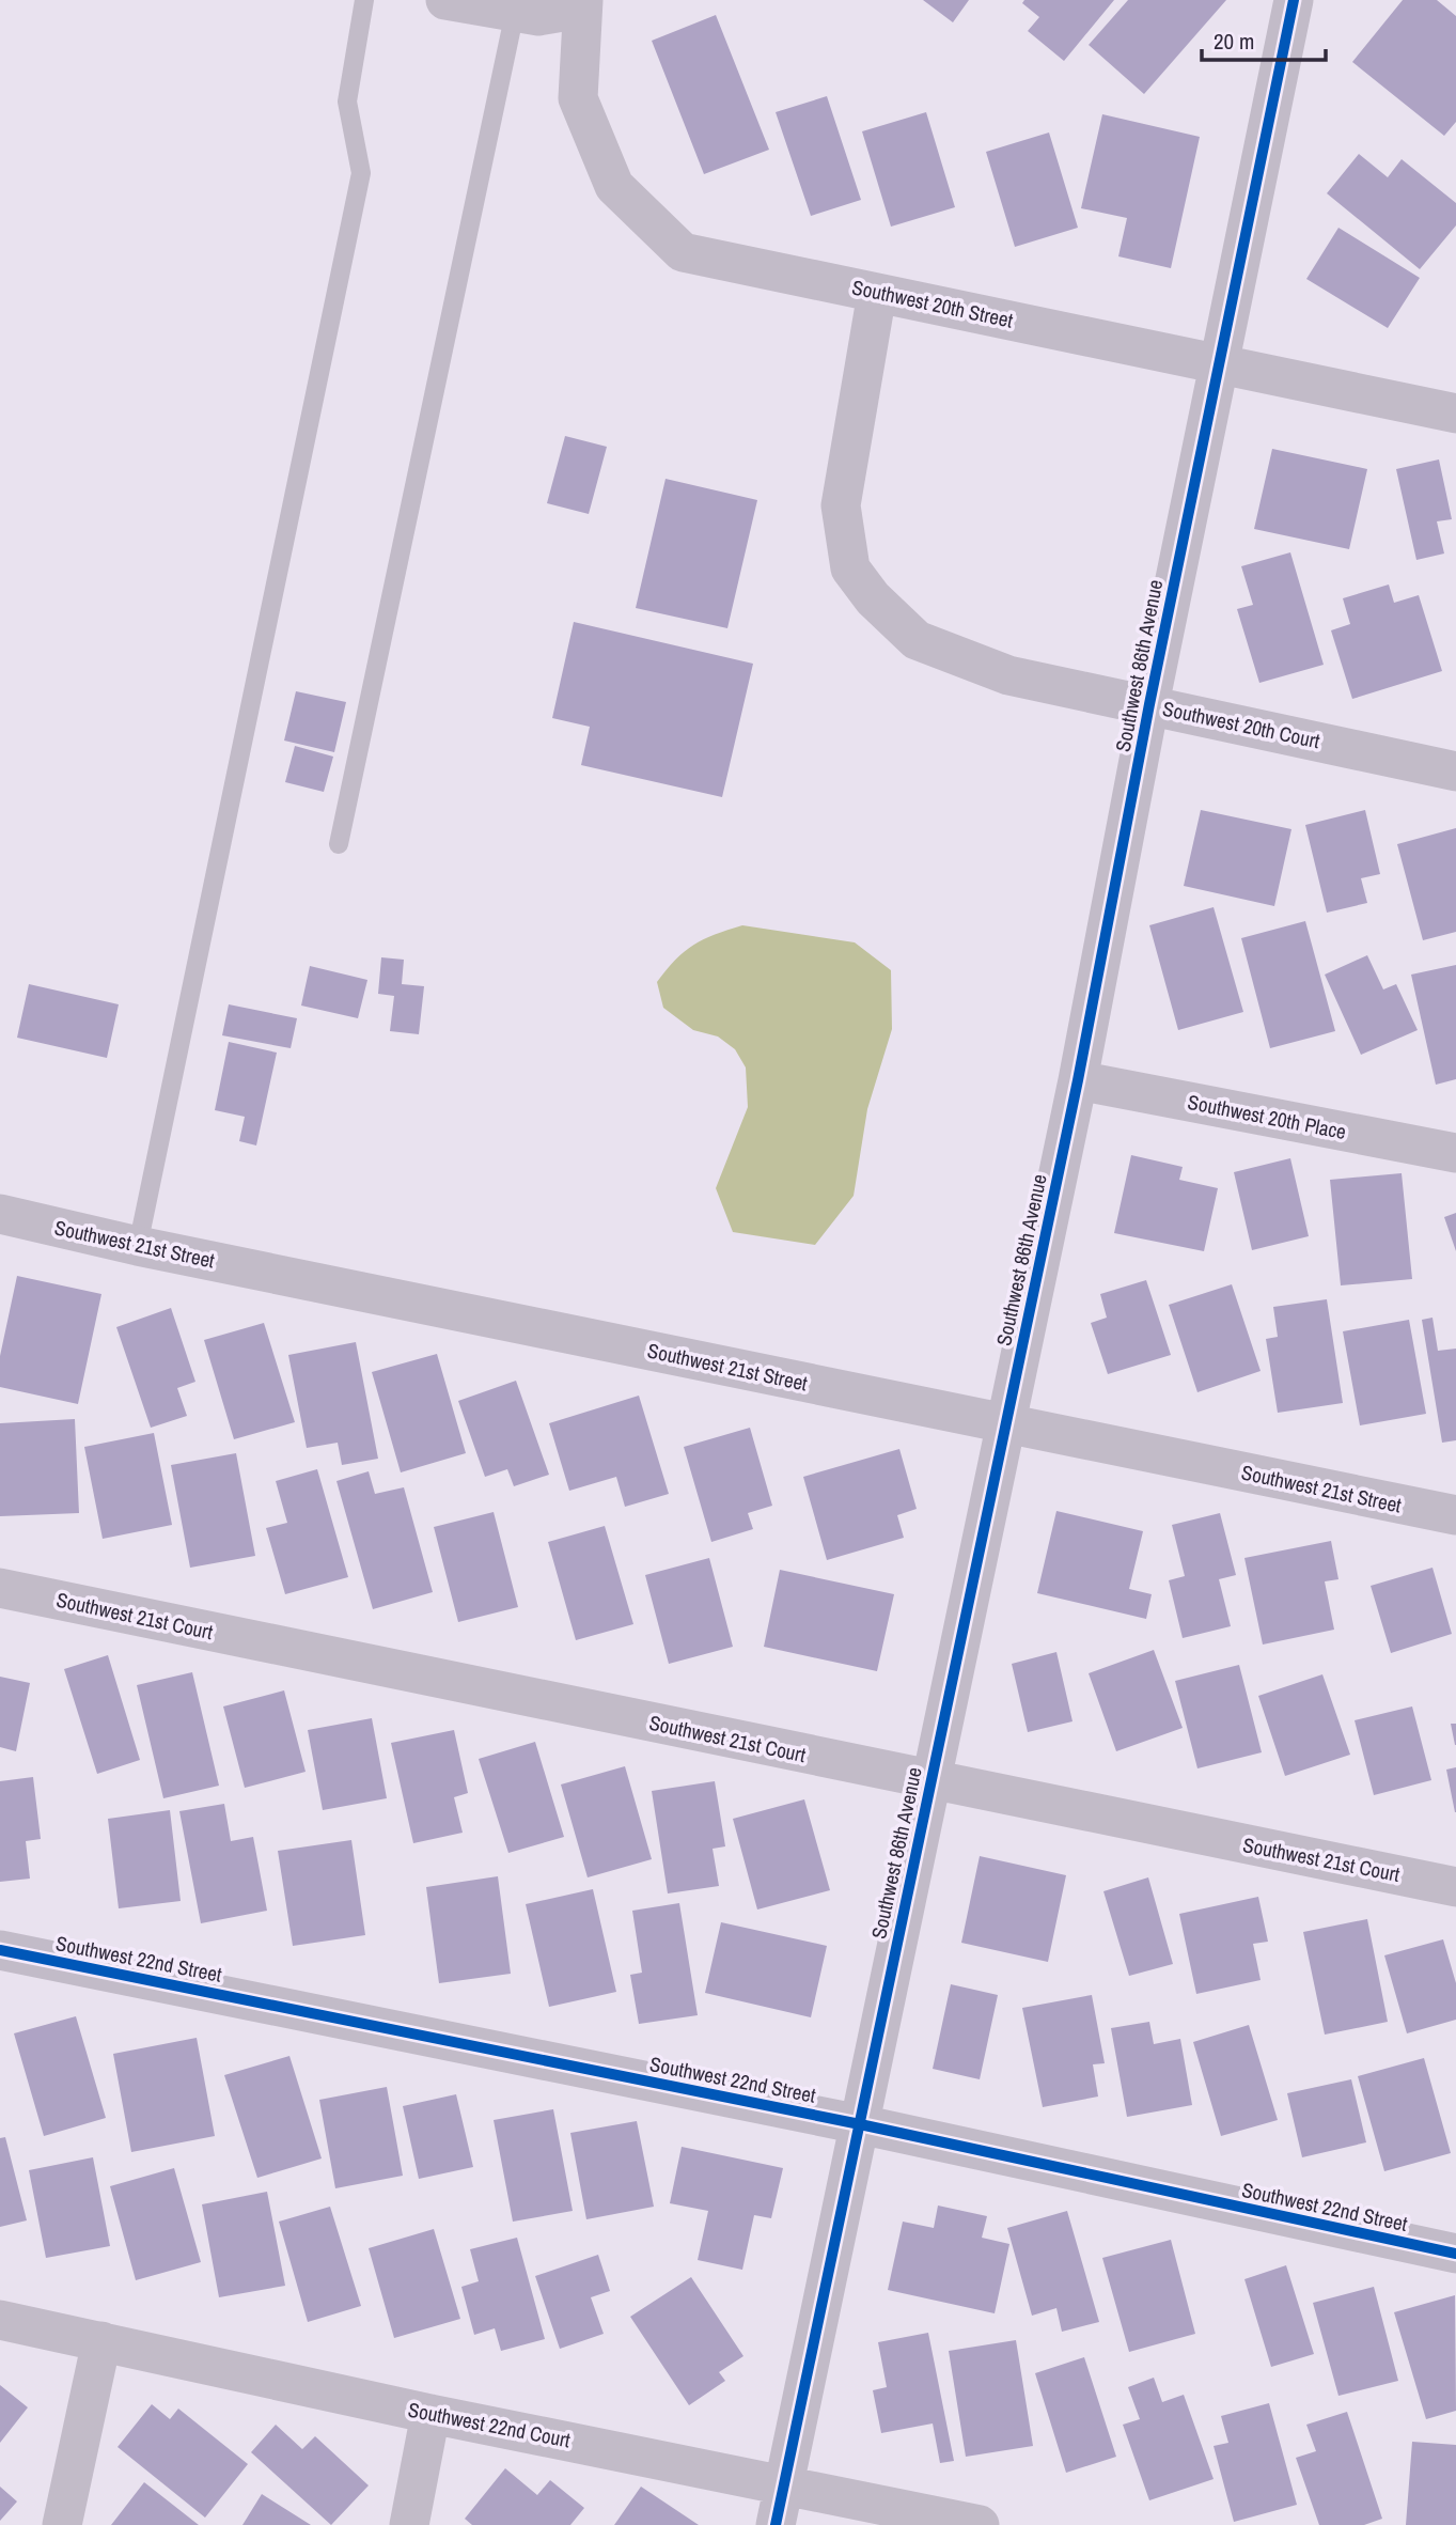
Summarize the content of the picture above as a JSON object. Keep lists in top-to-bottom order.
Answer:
{
  "streets": {
    "street": [
      "Southwest 20th Street",
      "Southwest 86th Avenue",
      "Southwest 20th Court",
      "Southwest 20th Place",
      "Southwest 21st Street",
      "Southwest 21st Court",
      "Southwest 22nd Street",
      "Southwest 22nd Court"
    ]
  },
  "crossings": [
    ["Southwest 20th Street", "Southwest 86th Avenue"],
    ["Southwest 20th Street", "Southwest 20th Court"],
    ["Southwest 86th Avenue", "Southwest 20th Court"],
    ["Southwest 86th Avenue", "Southwest 20th Place"],
    ["Southwest 86th Avenue", "Southwest 21st Street"],
    ["Southwest 86th Avenue", "Southwest 21st Court"],
    ["Southwest 86th Avenue", "Southwest 22nd Street"],
    ["Southwest 86th Avenue", "Southwest 22nd Court"]
  ],
  "scale_bar": "20 m"
}
